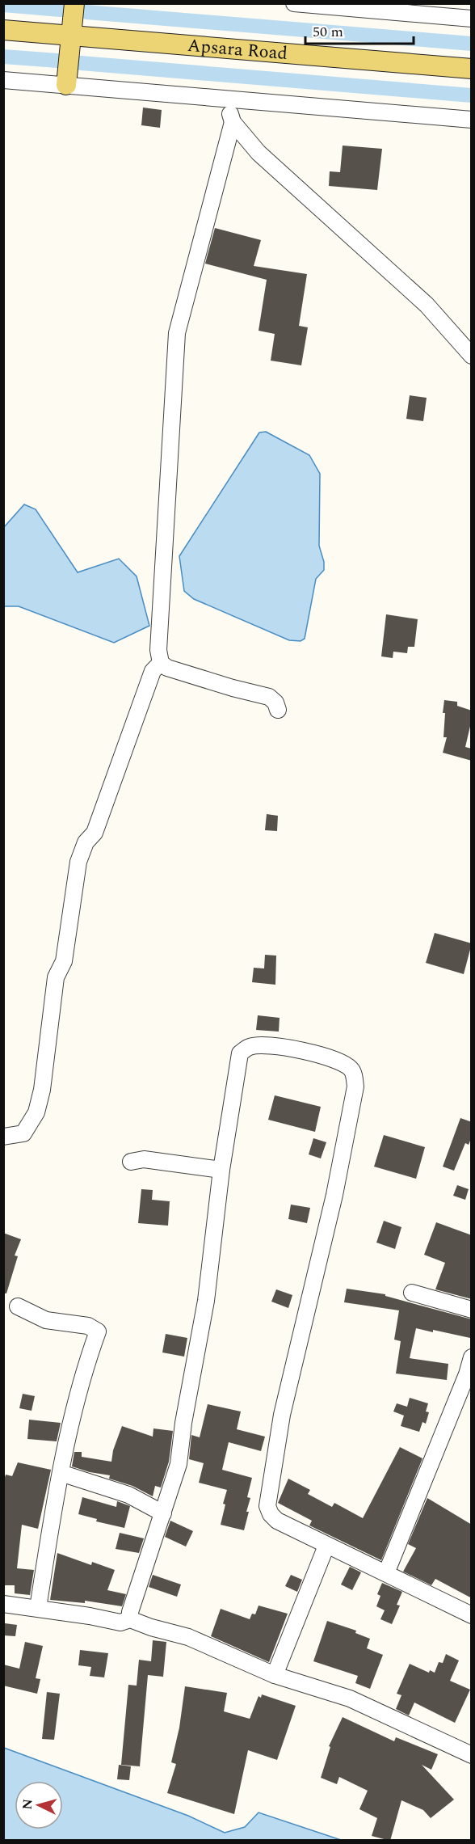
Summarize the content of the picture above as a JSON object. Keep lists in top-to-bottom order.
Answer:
{
  "streets": {
    "main road": ["Apsara Road"]
  },
  "scale_bar": "50 m",
  "north": "left"
}
